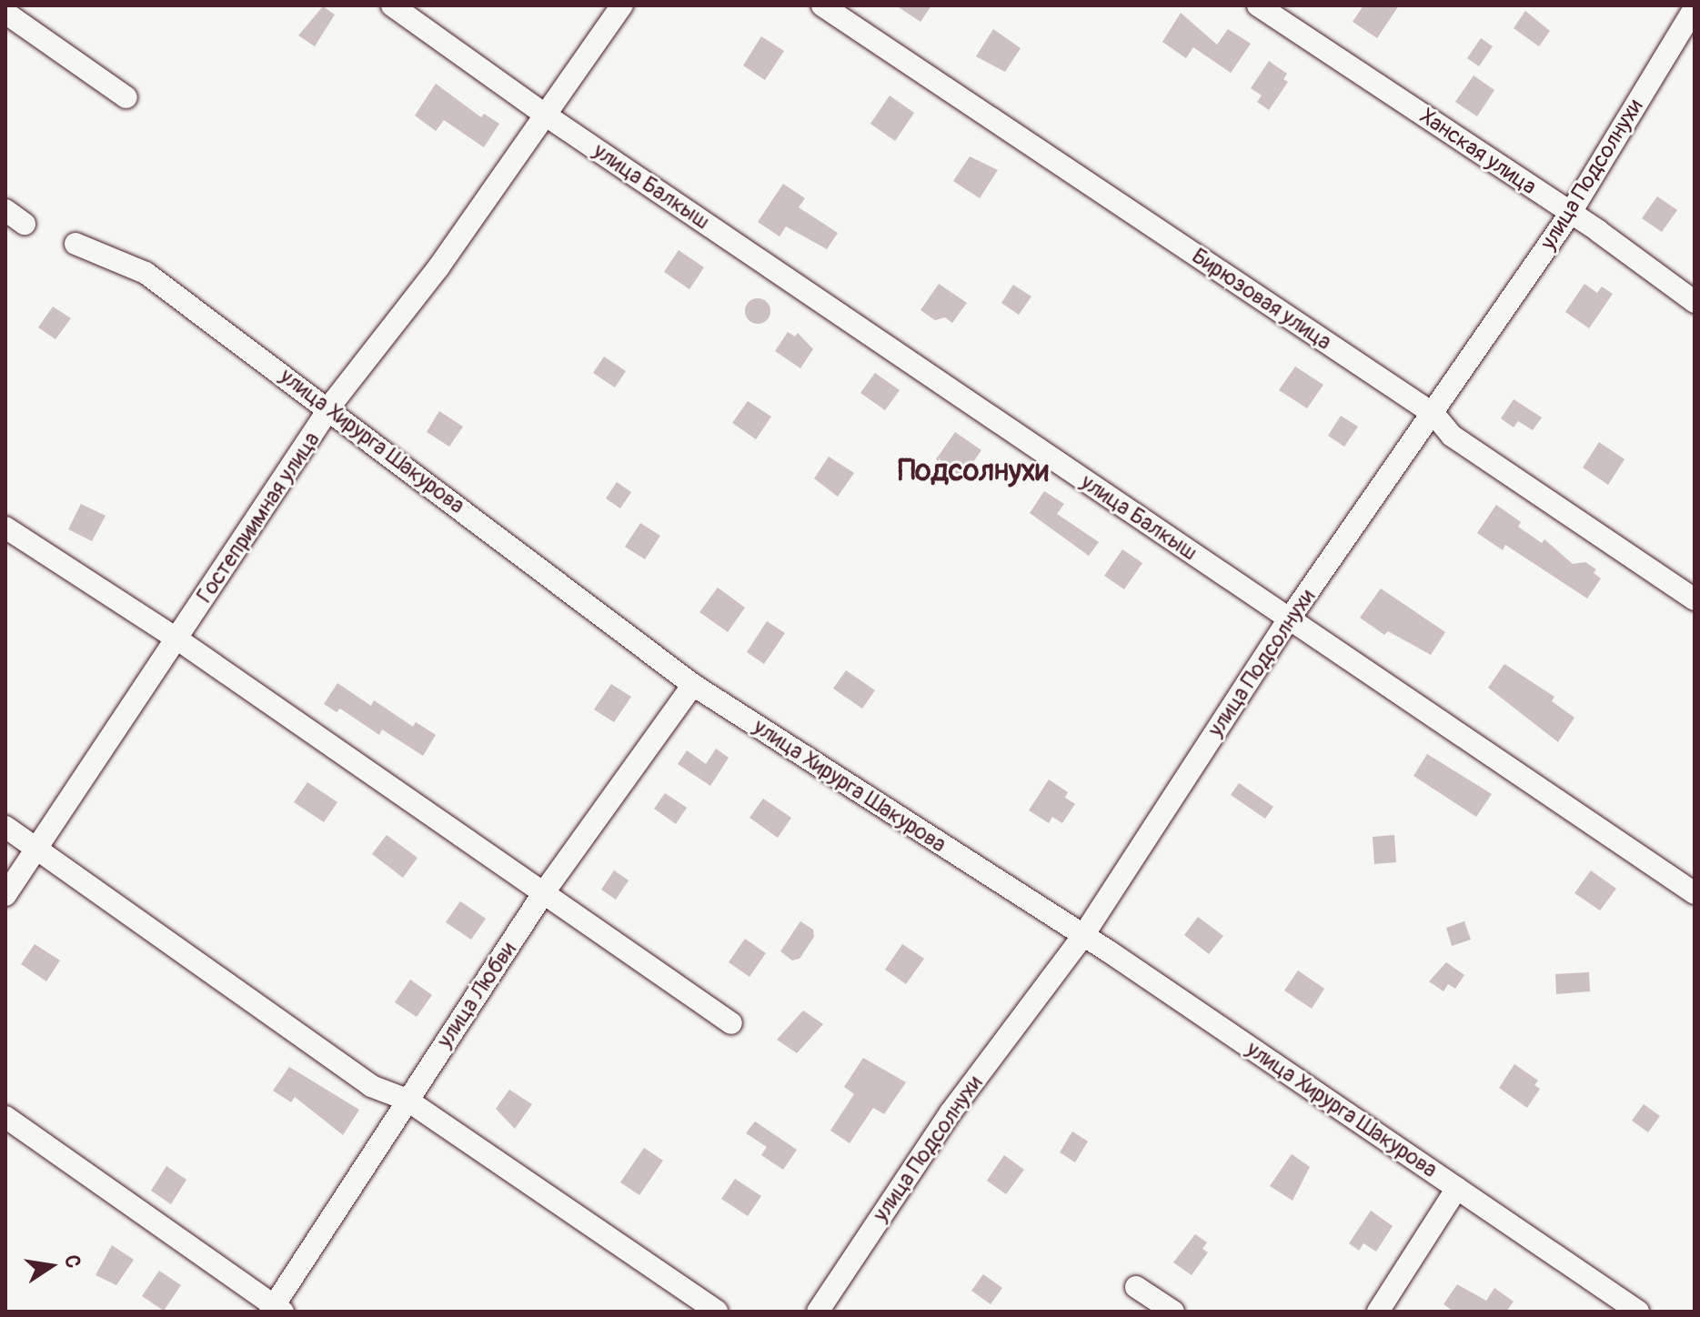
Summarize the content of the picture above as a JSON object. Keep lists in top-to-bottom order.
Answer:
{
  "streets": {
    "street": [
      "Ханская улица",
      "улица Подсолнухи",
      "улица Балкыш",
      "Бирюзовая улица",
      "улица Хирурга Шакурова",
      "Гостеприимная улица",
      "улица Любви"
    ]
  },
  "crossings": [
    ["Ханская улица", "улица Подсолнухи"],
    ["улица Подсолнухи", "улица Балкыш"],
    ["улица Подсолнухи", "Бирюзовая улица"],
    ["улица Подсолнухи", "улица Хирурга Шакурова"],
    ["улица Балкыш", "Гостеприимная улица"],
    ["улица Хирурга Шакурова", "Гостеприимная улица"],
    ["улица Хирурга Шакурова", "улица Любви"]
  ],
  "districts": ["Подсолнухи"],
  "north": "right"
}
